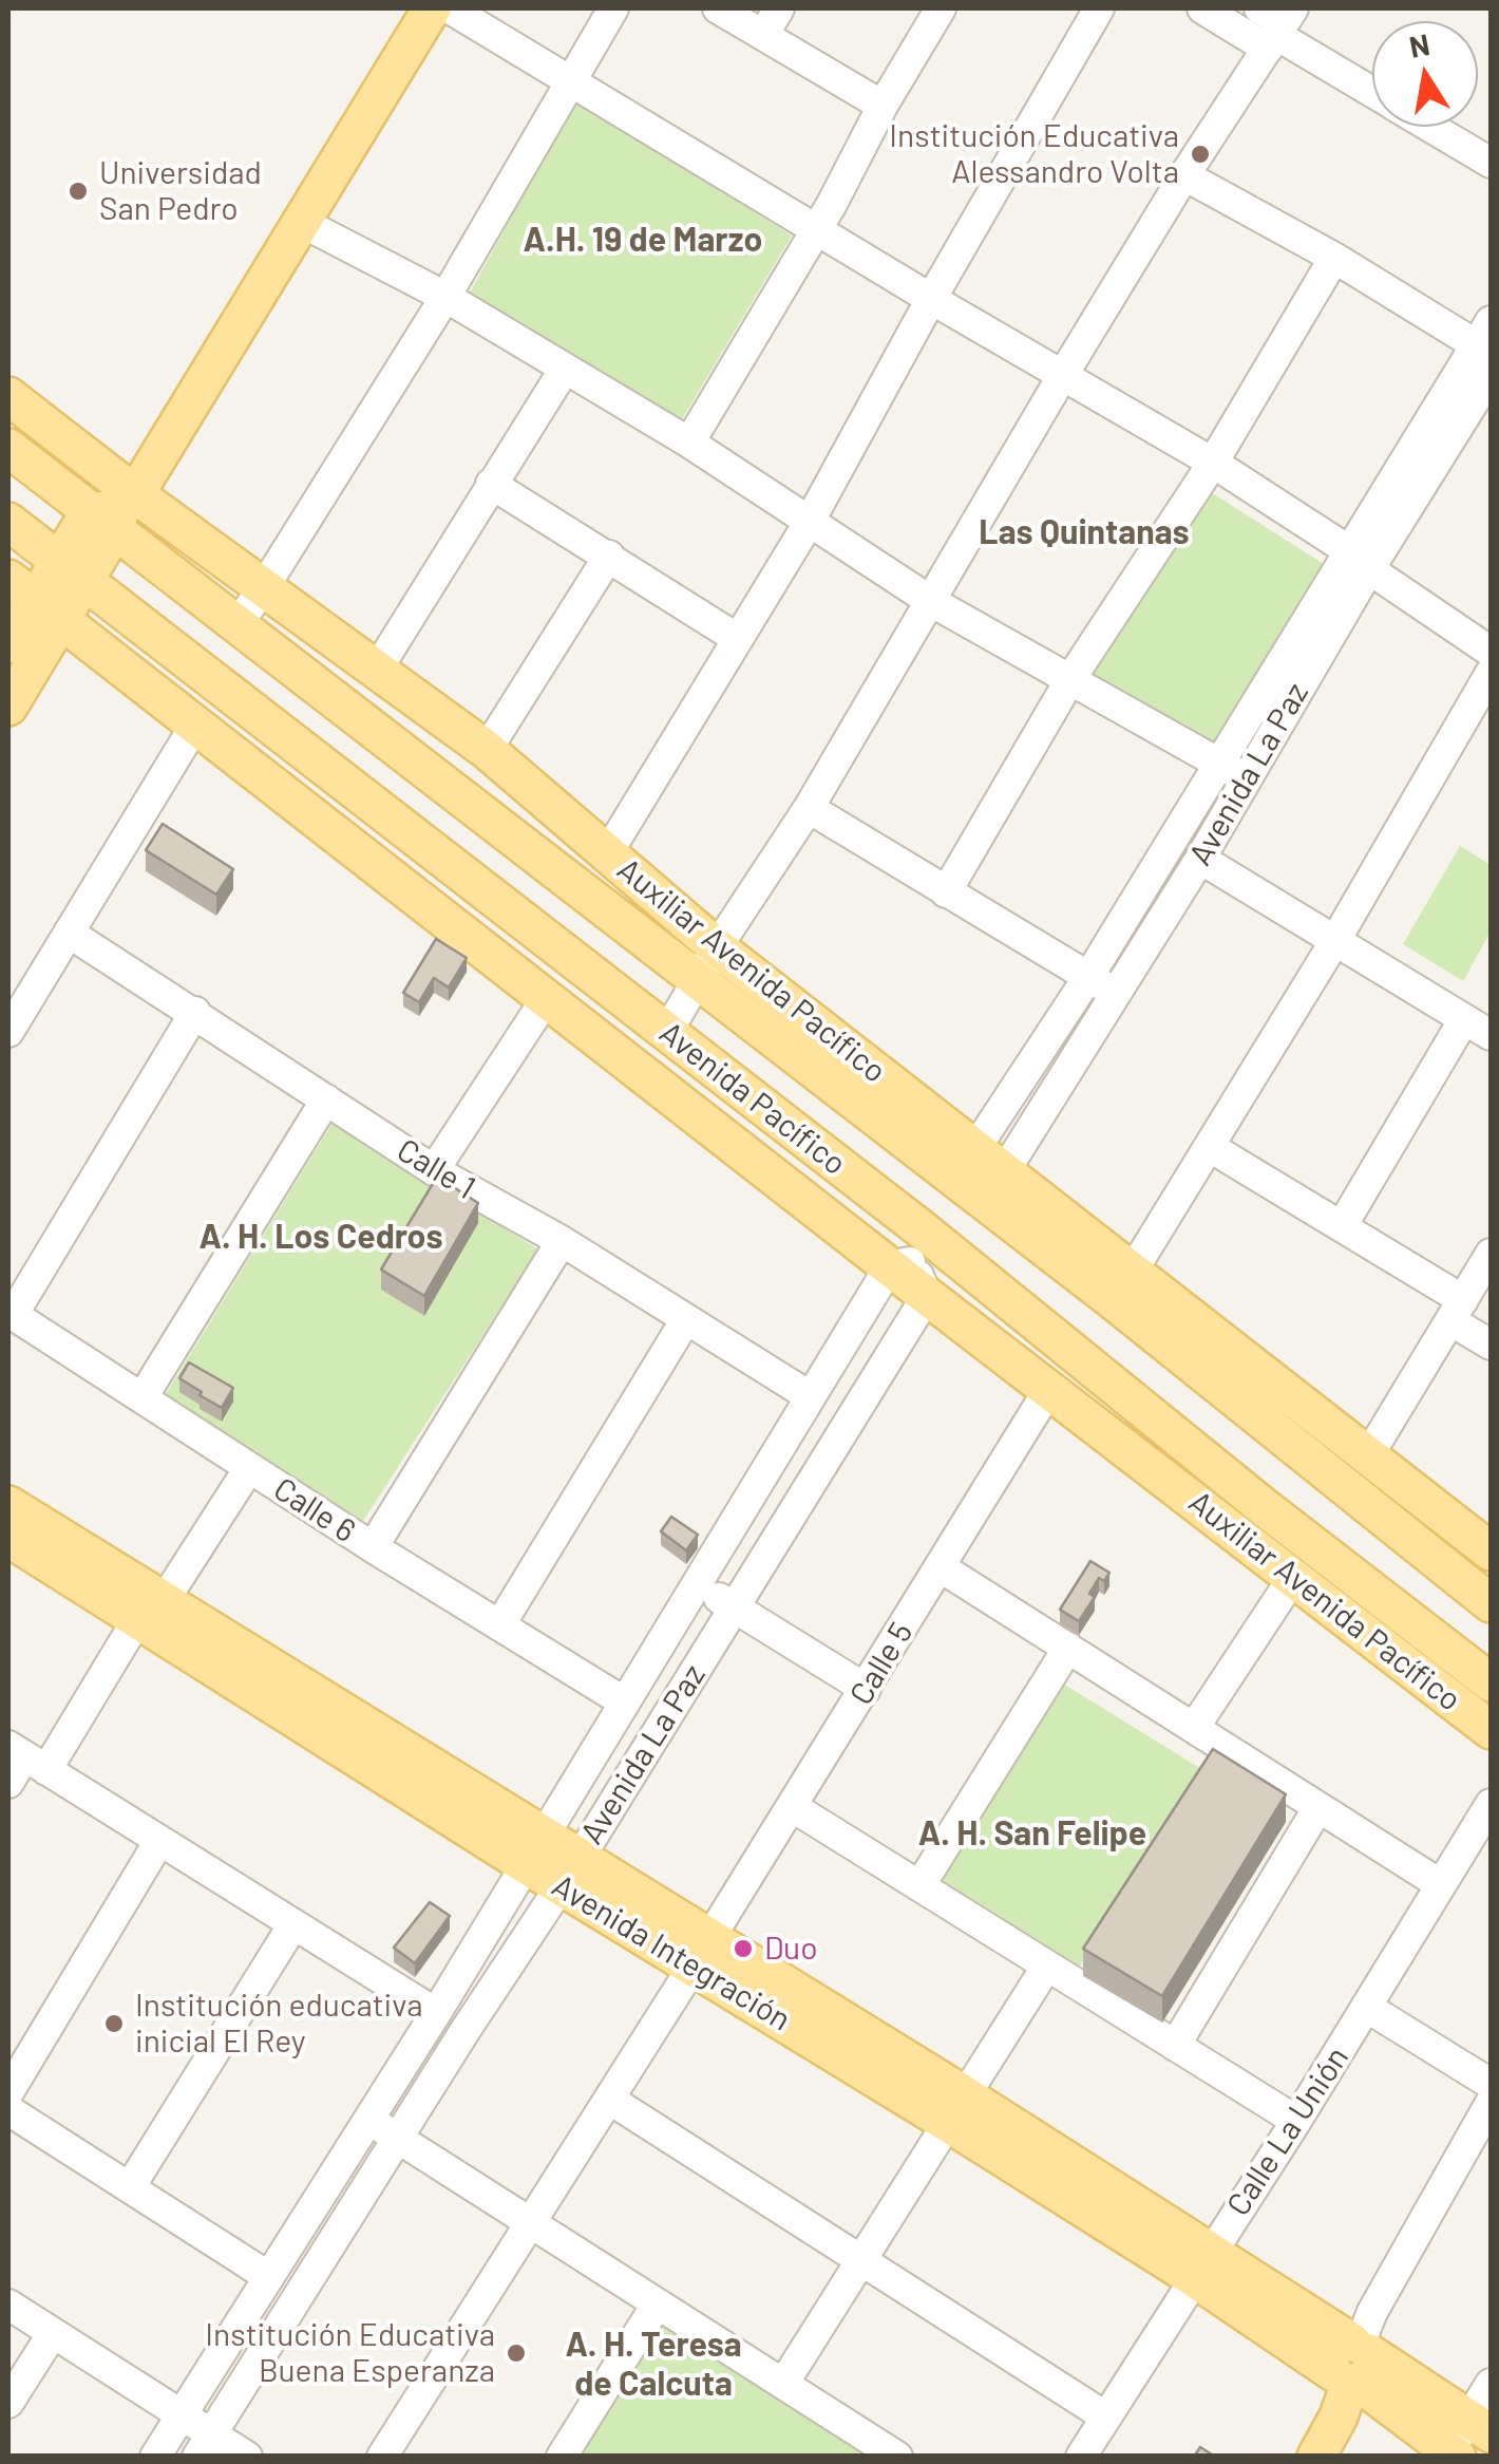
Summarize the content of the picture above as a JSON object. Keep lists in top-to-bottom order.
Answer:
{
  "streets": {
    "main road": ["Auxiliar Avenida Pacífico", "Avenida Pacífico", "Avenida Integración"],
    "street": [
      "Avenida La Paz",
      "Calle 1",
      "Calle 6",
      "Calle 5",
      "Calle La Unión"
    ]
  },
  "crossings": [
    ["Avenida La Paz", "Auxiliar Avenida Pacífico"],
    ["Avenida La Paz", "Avenida Pacífico"],
    ["Avenida La Paz", "Avenida Integración"],
    ["Auxiliar Avenida Pacífico", "Avenida Pacífico"],
    ["Auxiliar Avenida Pacífico", "Calle 5"],
    ["Calle 5", "Avenida Integración"],
    ["Avenida Integración", "Calle La Unión"]
  ],
  "districts": [
    "A.H. 19 de Marzo",
    "Las Quintanas",
    "A. H. Los Cedros",
    "A. H. San Felipe",
    "A. H. Teresa de Calcuta"
  ],
  "places": [
    "Institución Educativa Alessandro Volta",
    "Universidad San Pedro",
    "Duo",
    "Institución educativa inicial El Rey",
    "Institución Educativa Buena Esperanza"
  ],
  "north": "top"
}
